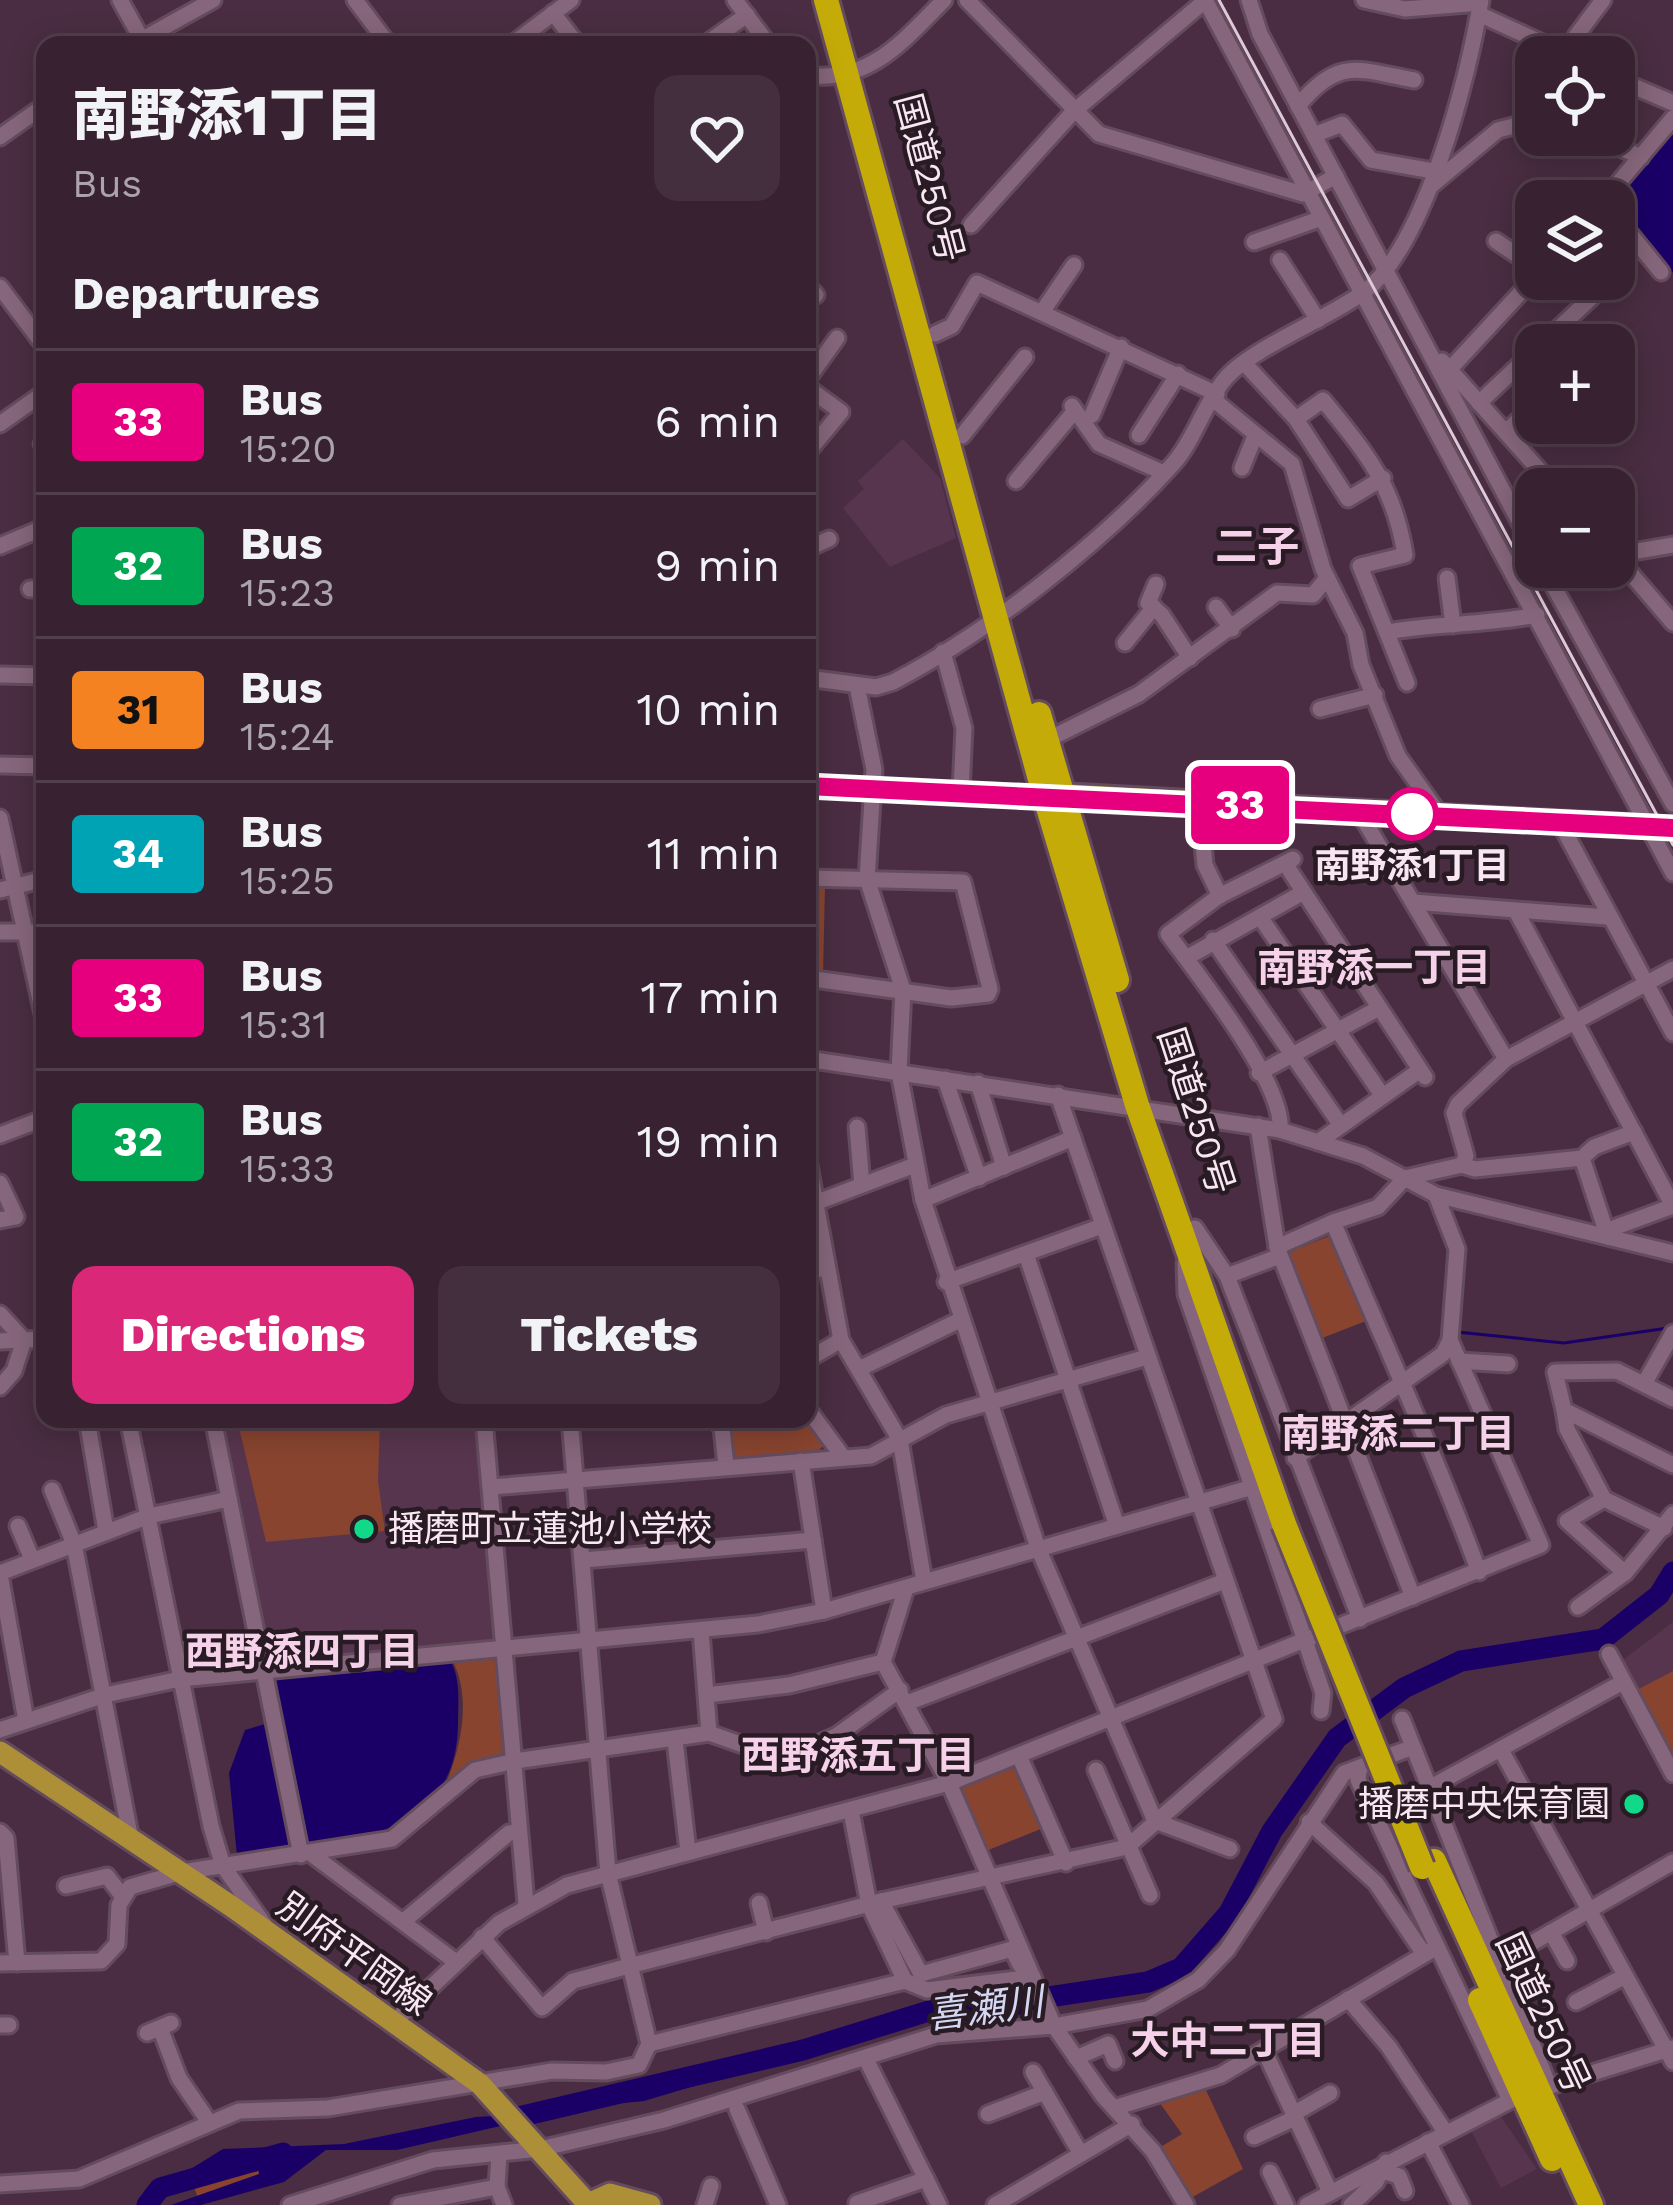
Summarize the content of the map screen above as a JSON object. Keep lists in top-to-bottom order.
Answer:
{
  "streets": {
    "highway": ["国道250号"],
    "main road": ["別府平岡線"]
  },
  "districts": [
    "二子",
    "南野添一丁目",
    "南野添二丁目",
    "西野添四丁目",
    "西野添五丁目",
    "大中二丁目"
  ],
  "water": ["喜瀬川"],
  "places": ["南野添1丁目", "播磨町立蓮池小学校", "播磨中央保育園"],
  "lines": ["bus line 33"],
  "page": {
    "on_map": "33",
    "map_buttons": ["+", "−"],
    "heading": [
      ["南野添1丁目", "Bus"],
      "Departures"
    ],
    "list": [
      {
        "mark": "33",
        "name": "Bus",
        "note": "15:20",
        "value": "6 min"
      },
      {
        "mark": "32",
        "name": "Bus",
        "note": "15:23",
        "value": "9 min"
      },
      {
        "mark": "31",
        "name": "Bus",
        "note": "15:24",
        "value": "10 min"
      },
      {
        "mark": "34",
        "name": "Bus",
        "note": "15:25",
        "value": "11 min"
      },
      {
        "mark": "33",
        "name": "Bus",
        "note": "15:31",
        "value": "17 min"
      },
      {
        "mark": "32",
        "name": "Bus",
        "note": "15:33",
        "value": "19 min"
      }
    ],
    "buttons": ["Directions", "Tickets"]
  }
}
